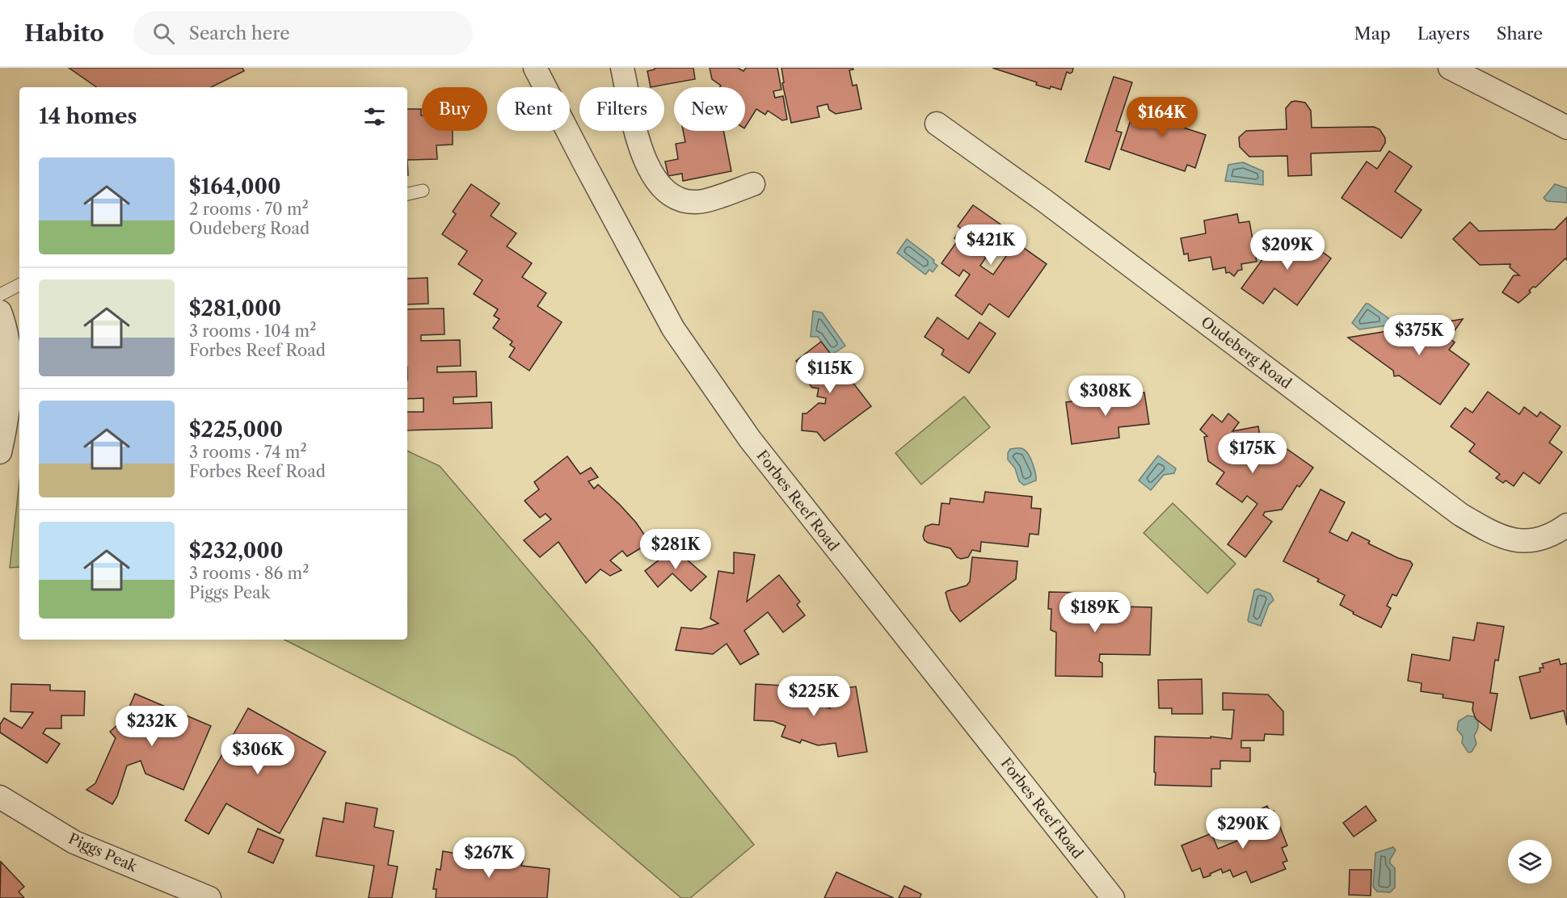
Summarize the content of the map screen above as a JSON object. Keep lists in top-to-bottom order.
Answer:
{
  "streets": {
    "street": ["Oudeberg Road", "Forbes Reef Road", "Piggs Peak"]
  },
  "page": {
    "header": "Habito",
    "search": "Search here",
    "nav": ["Map", "Layers", "Share"],
    "chip": [
      "Buy",
      "Rent",
      "Filters",
      "New"
    ],
    "heading": "14 homes",
    "price": [
      "$164K",
      "$421K",
      "$209K",
      "$375K",
      "$115K",
      "$308K",
      "$175K",
      "$281K",
      "$189K",
      "$225K",
      "$232K",
      "$306K",
      "$290K",
      "$267K"
    ],
    "list": [
      {
        "name": "$164,000",
        "note": "2 rooms · 70 m² · Oudeberg Road"
      },
      {
        "name": "$281,000",
        "note": "3 rooms · 104 m² · Forbes Reef Road"
      },
      {
        "name": "$225,000",
        "note": "3 rooms · 74 m² · Forbes Reef Road"
      },
      {
        "name": "$232,000",
        "note": "3 rooms · 86 m² · Piggs Peak"
      }
    ]
  }
}
